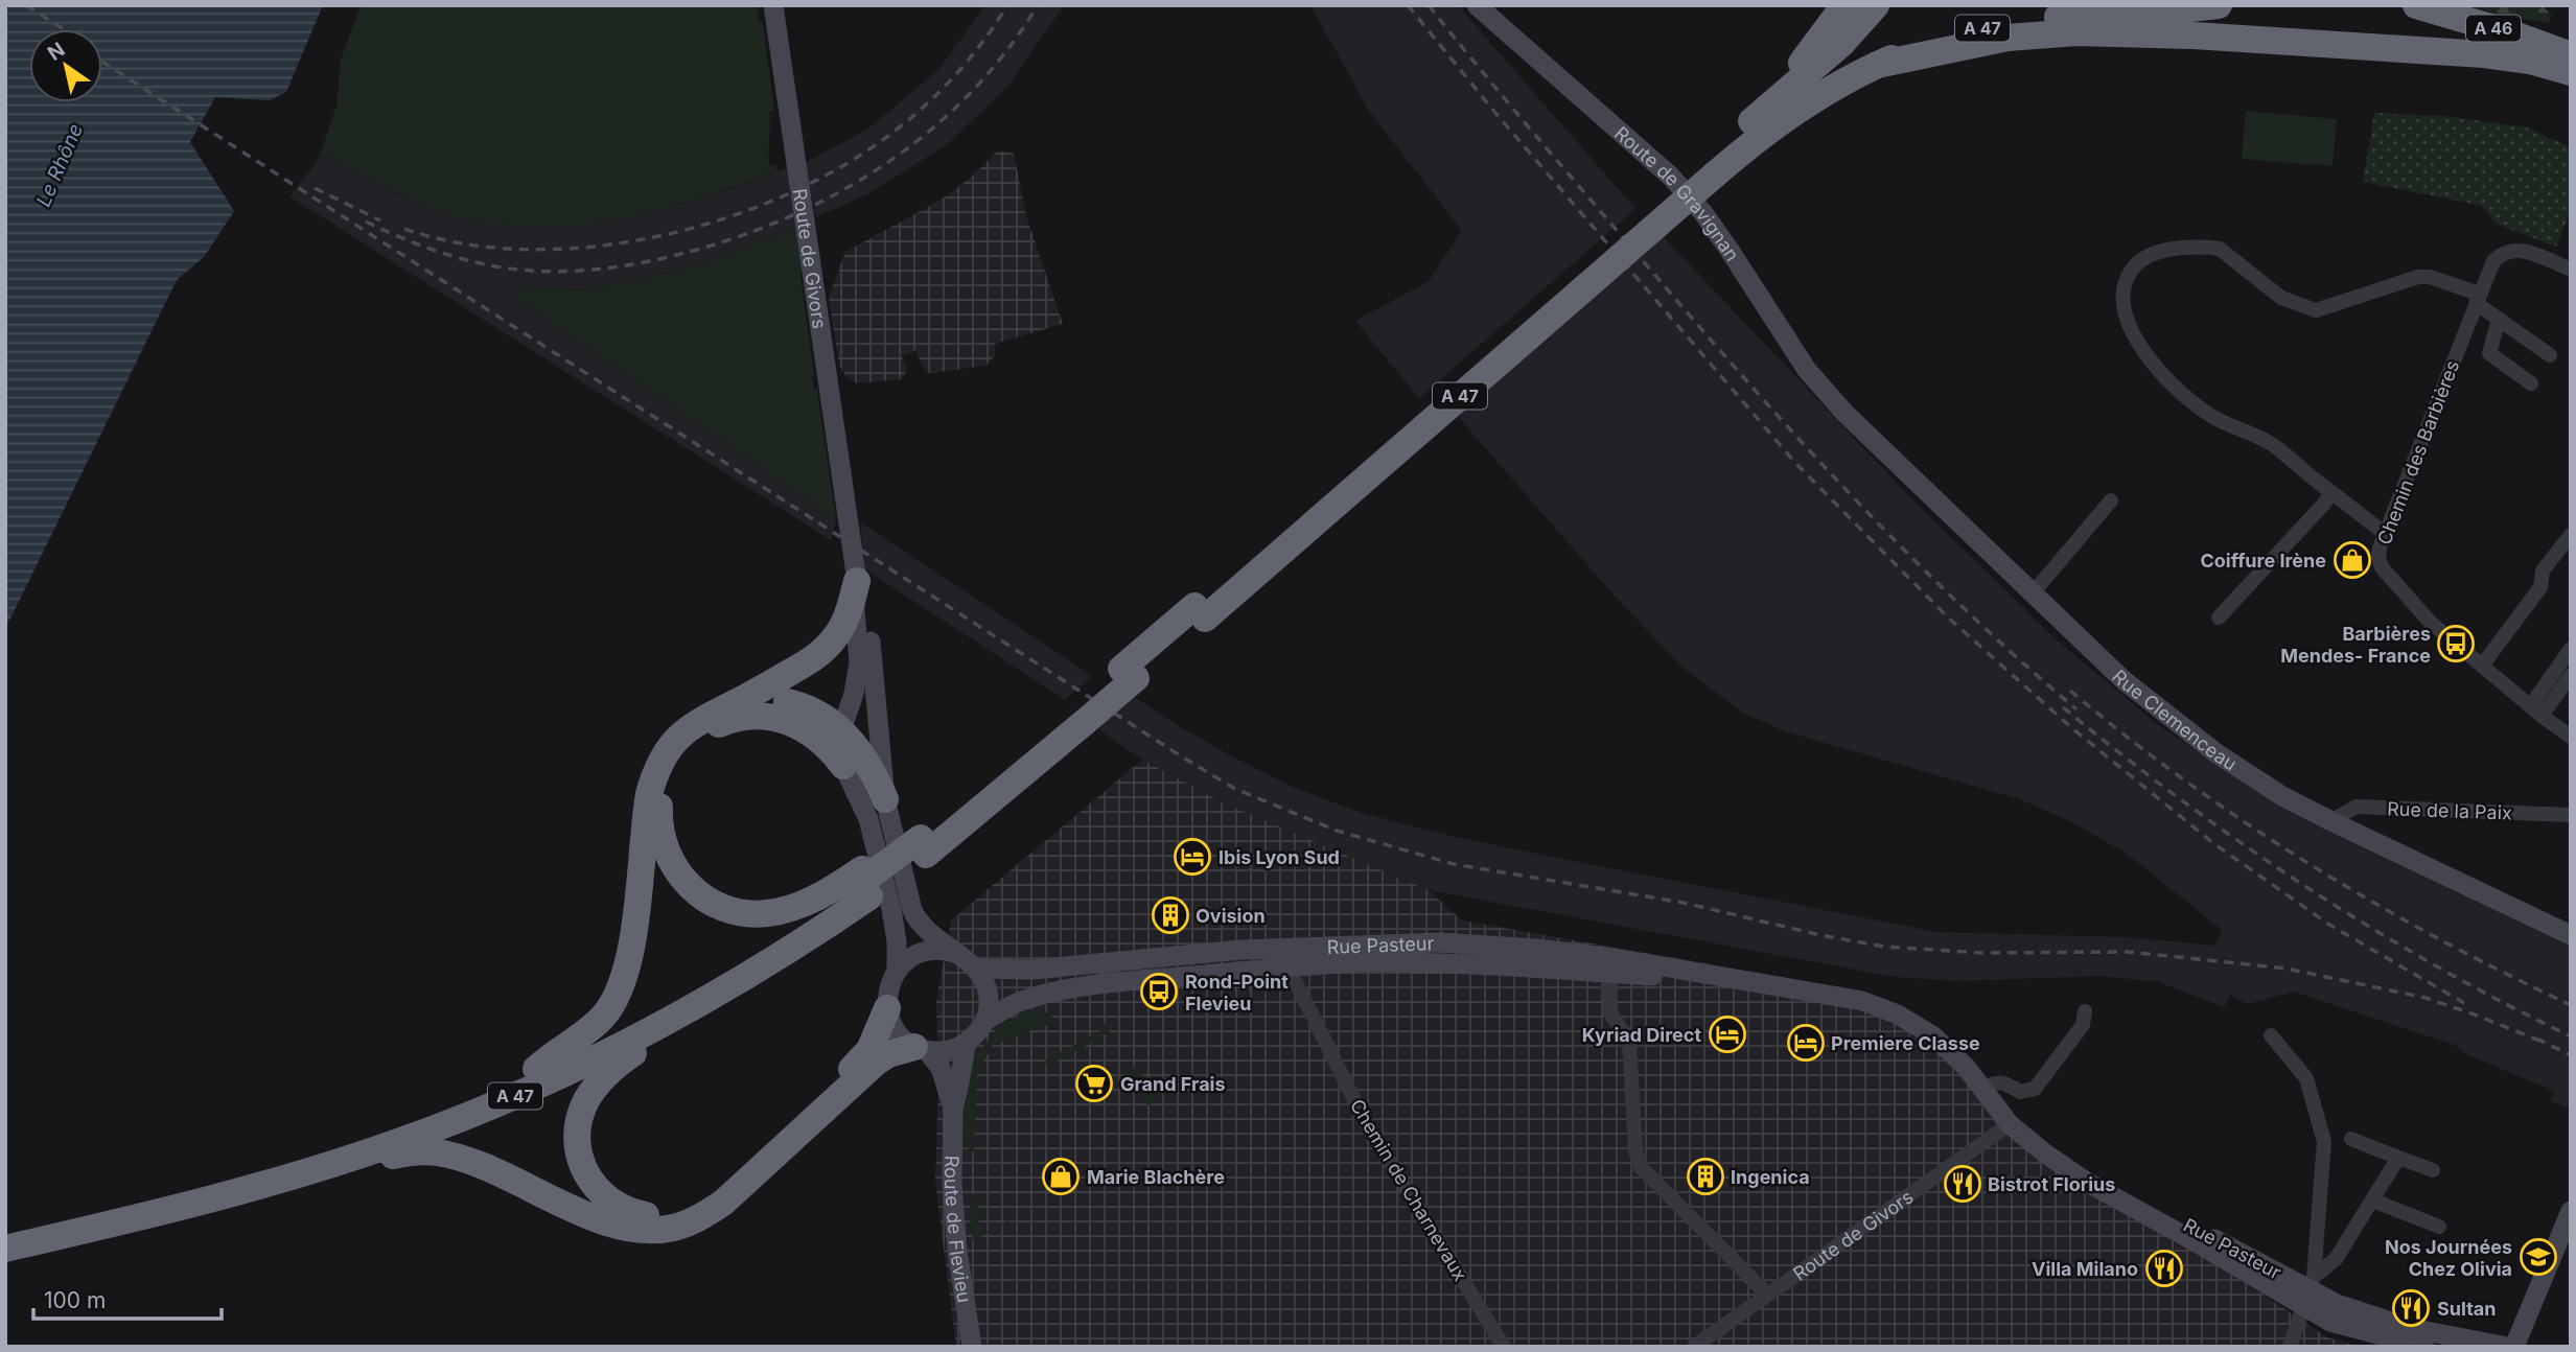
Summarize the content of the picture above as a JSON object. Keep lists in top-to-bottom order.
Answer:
{
  "streets": {
    "highway": ["A 47", "A 46"],
    "main road": [
      "Route de Gravignan",
      "Route de Givors",
      "Rue Clemenceau",
      "Rue Pasteur",
      "Route de Flevieu"
    ],
    "street": ["Chemin des Barbières", "Rue de la Paix", "Chemin de Charnevaux"]
  },
  "crossings": [
    ["Route de Gravignan", "Rue Clemenceau"],
    ["Route de Givors", "Rue Pasteur"],
    ["Rue Clemenceau", "Rue de la Paix"],
    ["Rue Pasteur", "Chemin de Charnevaux"],
    ["Rue Pasteur", "Route de Flevieu"]
  ],
  "water": ["Le Rhône"],
  "places": {
    "shop": ["Coiffure Irène", "Marie Blachère"],
    "bus stop": ["Barbières Mendes- France", "Rond-Point Flevieu"],
    "hotel": ["Ibis Lyon Sud", "Kyriad Direct", "Premiere Classe"],
    "building": ["Ovision", "Ingenica"],
    "supermarket": ["Grand Frais"],
    "restaurant": ["Bistrot Florius", "Villa Milano", "Sultan"],
    "school or university": ["Nos Journées Chez Olivia"]
  },
  "scale_bar": "100 m",
  "north": "top left"
}
